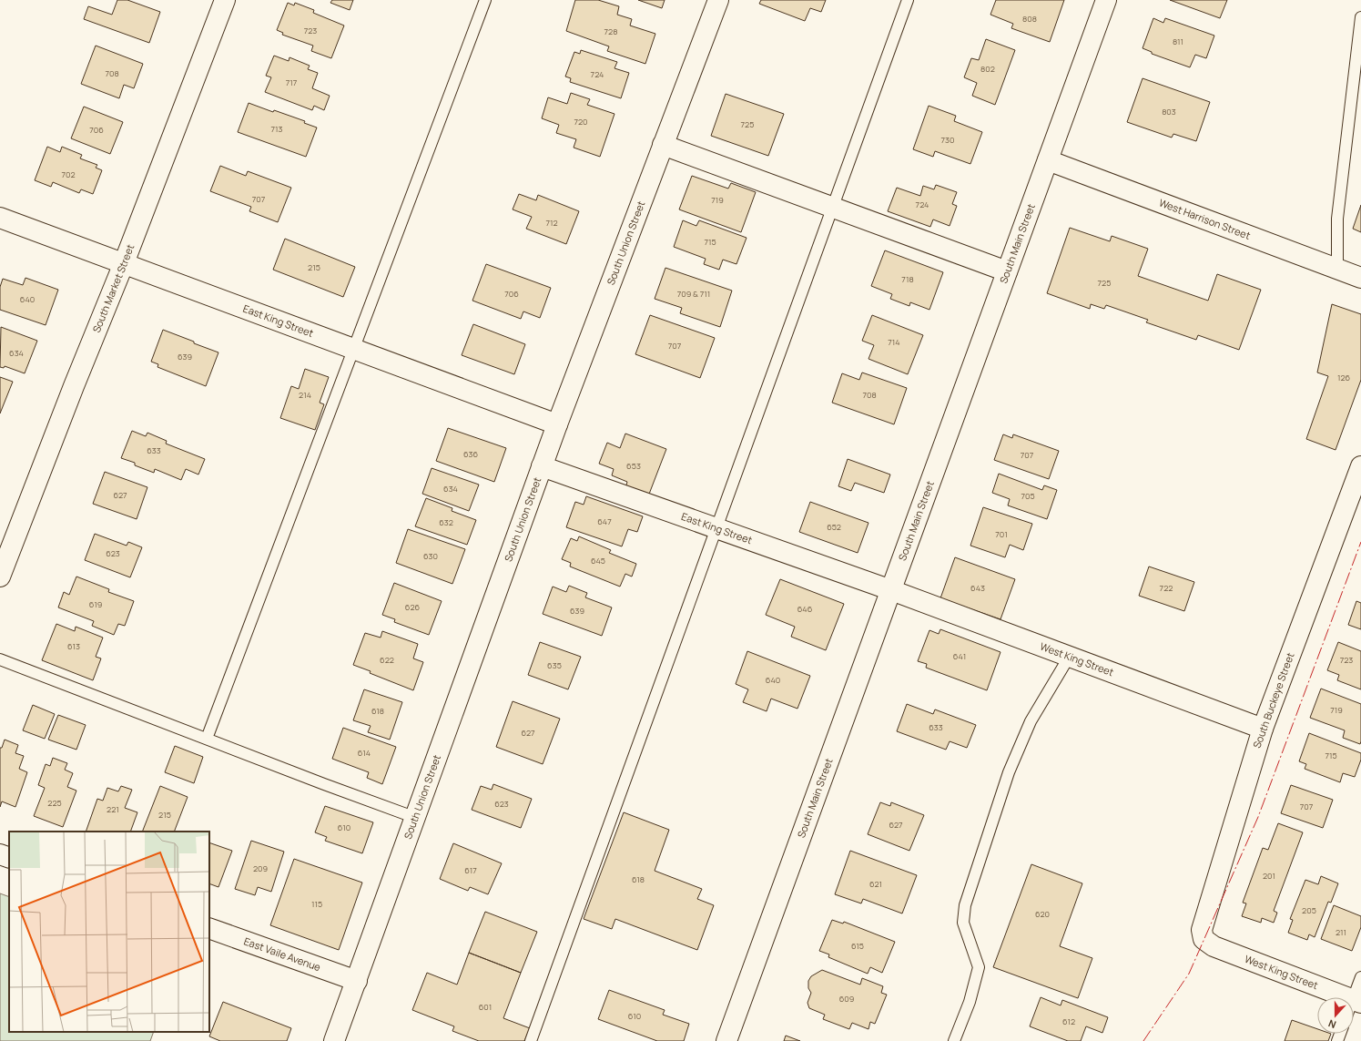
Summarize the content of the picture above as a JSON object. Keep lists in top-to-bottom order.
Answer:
{
  "streets": {
    "street": [
      "West Harrison Street",
      "South Union Street",
      "South Main Street",
      "South Market Street",
      "East King Street",
      "West King Street",
      "South Buckeye Street",
      "East Vaile Avenue"
    ]
  },
  "crossings": [
    ["West Harrison Street", "South Main Street"],
    ["South Union Street", "East King Street"],
    ["South Union Street", "East Vaile Avenue"],
    ["South Main Street", "East King Street"],
    ["South Main Street", "West King Street"],
    ["South Market Street", "East King Street"],
    ["East King Street", "West King Street"],
    ["West King Street", "South Buckeye Street"]
  ],
  "house_numbers": [
    "808",
    "723",
    "728",
    "811",
    "802",
    "708",
    "724",
    "717",
    "803",
    "720",
    "725",
    "713",
    "706",
    "730",
    "702",
    "707",
    "719",
    "724",
    "712",
    "715",
    "215",
    "718",
    "725",
    "706",
    "709 & 711",
    "640",
    "714",
    "707",
    "634",
    "639",
    "126",
    "214",
    "708",
    "633",
    "636",
    "707",
    "653",
    "634",
    "627",
    "705",
    "647",
    "632",
    "652",
    "701",
    "623",
    "630",
    "645",
    "643",
    "722",
    "619",
    "626",
    "646",
    "639",
    "613",
    "641",
    "622",
    "723",
    "635",
    "640",
    "719",
    "618",
    "633",
    "627",
    "614",
    "715",
    "225",
    "623",
    "707",
    "221",
    "215",
    "627",
    "610",
    "209",
    "617",
    "201",
    "618",
    "621",
    "115",
    "205",
    "620",
    "211",
    "615",
    "609",
    "601",
    "610",
    "612"
  ],
  "north": "bottom"
}
